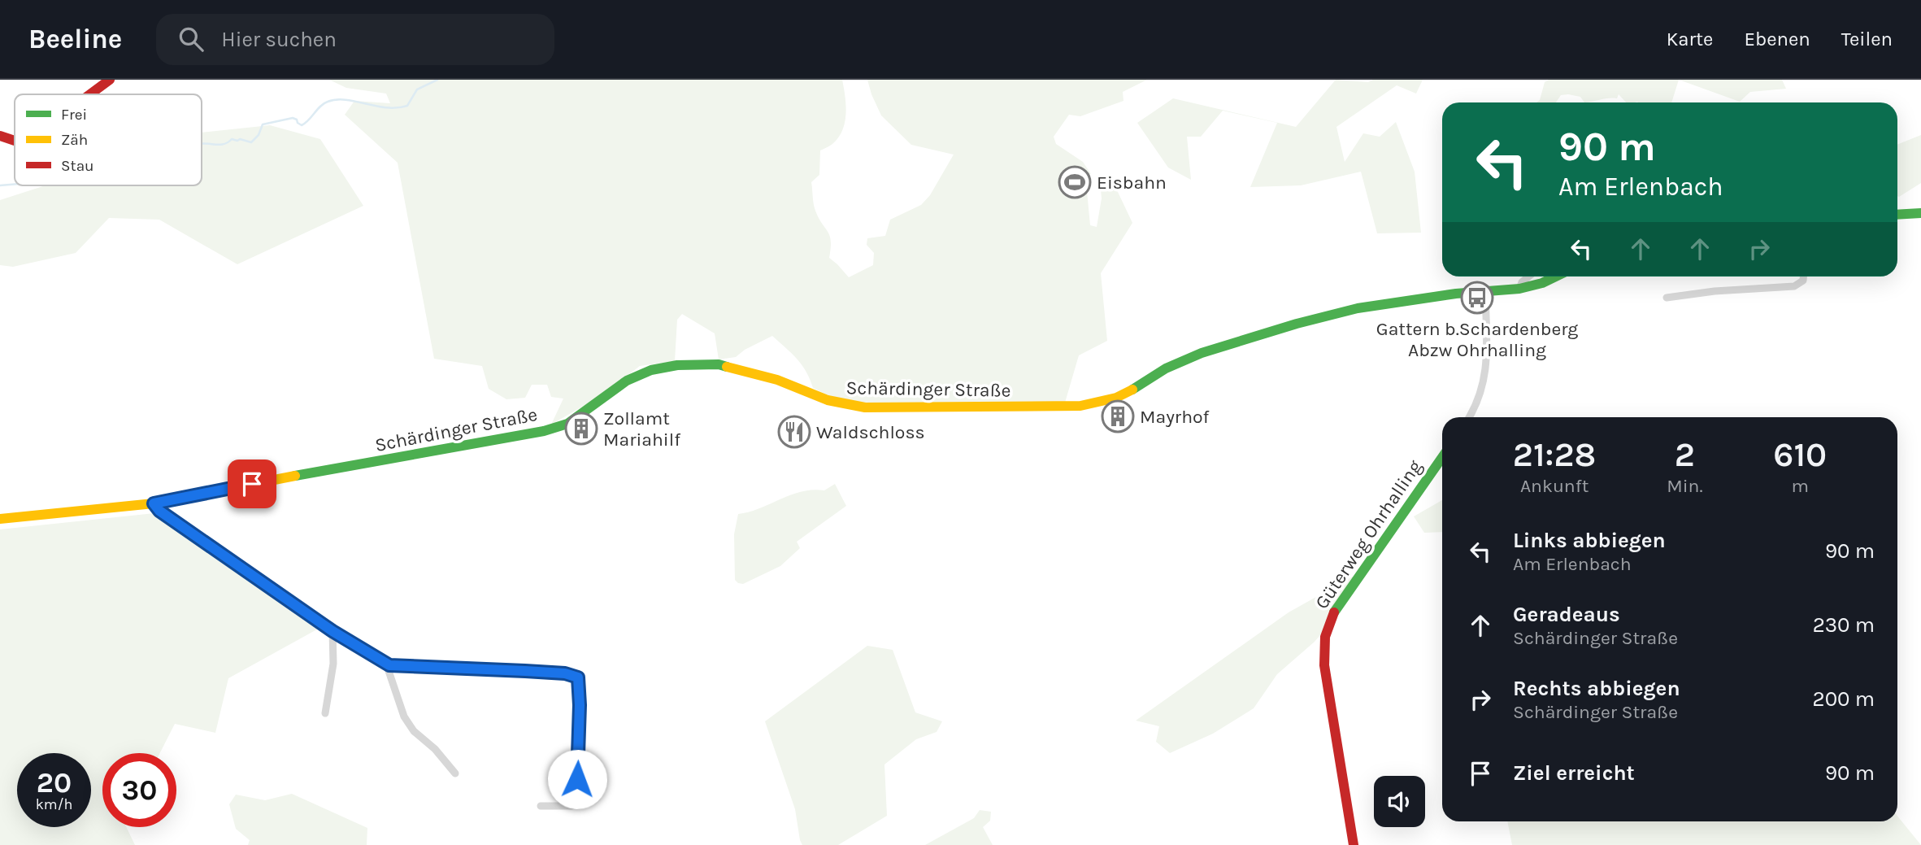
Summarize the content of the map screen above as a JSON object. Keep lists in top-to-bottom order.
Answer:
{
  "streets": {
    "main road": ["Schärdinger Straße", "Güterweg Ohrhalling"]
  },
  "places": {
    "sports": ["Eisbahn"],
    "bus stop": ["Gattern b.Schardenberg Abzw Ohrhalling"],
    "building": ["Mayrhof", "Zollamt Mariahilf"],
    "restaurant": ["Waldschloss"]
  },
  "legend": ["Frei", "Zäh", "Stau"],
  "page": {
    "header": "Beeline",
    "search": "Hier suchen",
    "nav": ["Karte", "Ebenen", "Teilen"],
    "turn": ["90 m", "Am Erlenbach"],
    "eta": [
      "21:28",
      "Ankunft",
      "2",
      "Min.",
      "610",
      "m"
    ],
    "list": [
      {
        "name": "Links abbiegen",
        "note": "Am Erlenbach",
        "value": "90 m"
      },
      {
        "name": "Geradeaus",
        "note": "Schärdinger Straße",
        "value": "230 m"
      },
      {
        "name": "Rechts abbiegen",
        "note": "Schärdinger Straße",
        "value": "200 m"
      },
      {
        "name": "Ziel erreicht",
        "value": "90 m"
      }
    ],
    "speed": "20 km/h",
    "limit": "30"
  }
}
